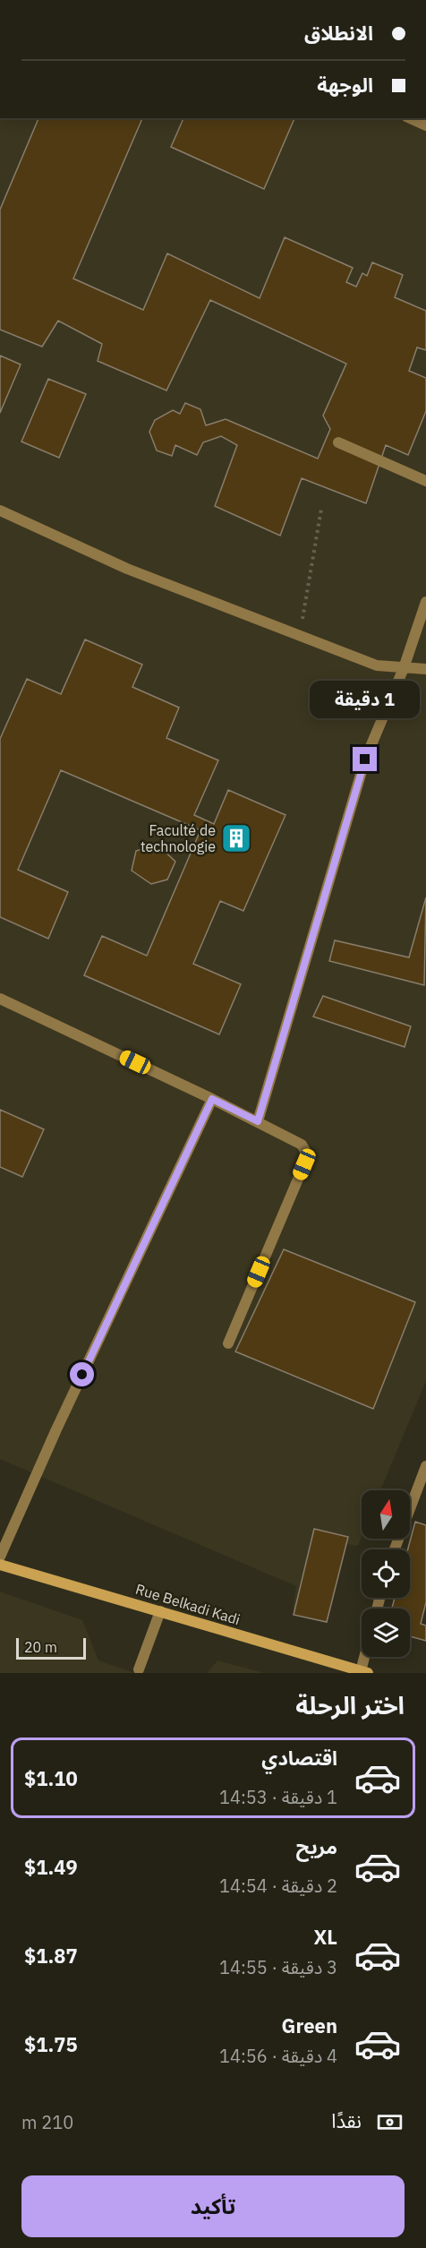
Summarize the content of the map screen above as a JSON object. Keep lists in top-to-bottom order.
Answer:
{
  "streets": {
    "main road": ["Rue Belkadi Kadi"]
  },
  "places": {
    "building": ["Faculté de technologie"]
  },
  "scale_bar": "20 m",
  "north": "top",
  "page": {
    "banner": ["الانطلاق", "الوجهة"],
    "bubble": "1 دقيقة",
    "scale": "20 m",
    "heading": "اختر الرحلة",
    "list": [
      {
        "name": "اقتصادي",
        "note": "1 دقيقة · 14:53",
        "value": "$1.10"
      },
      {
        "name": "مريح",
        "note": "2 دقيقة · 14:54",
        "value": "$1.49"
      },
      {
        "name": "XL",
        "note": "3 دقيقة · 14:55",
        "value": "$1.87"
      },
      {
        "name": "Green",
        "note": "4 دقيقة · 14:56",
        "value": "$1.75"
      }
    ],
    "pay": ["نقدًا", "210 m"],
    "buttons": "تأكيد"
  }
}
